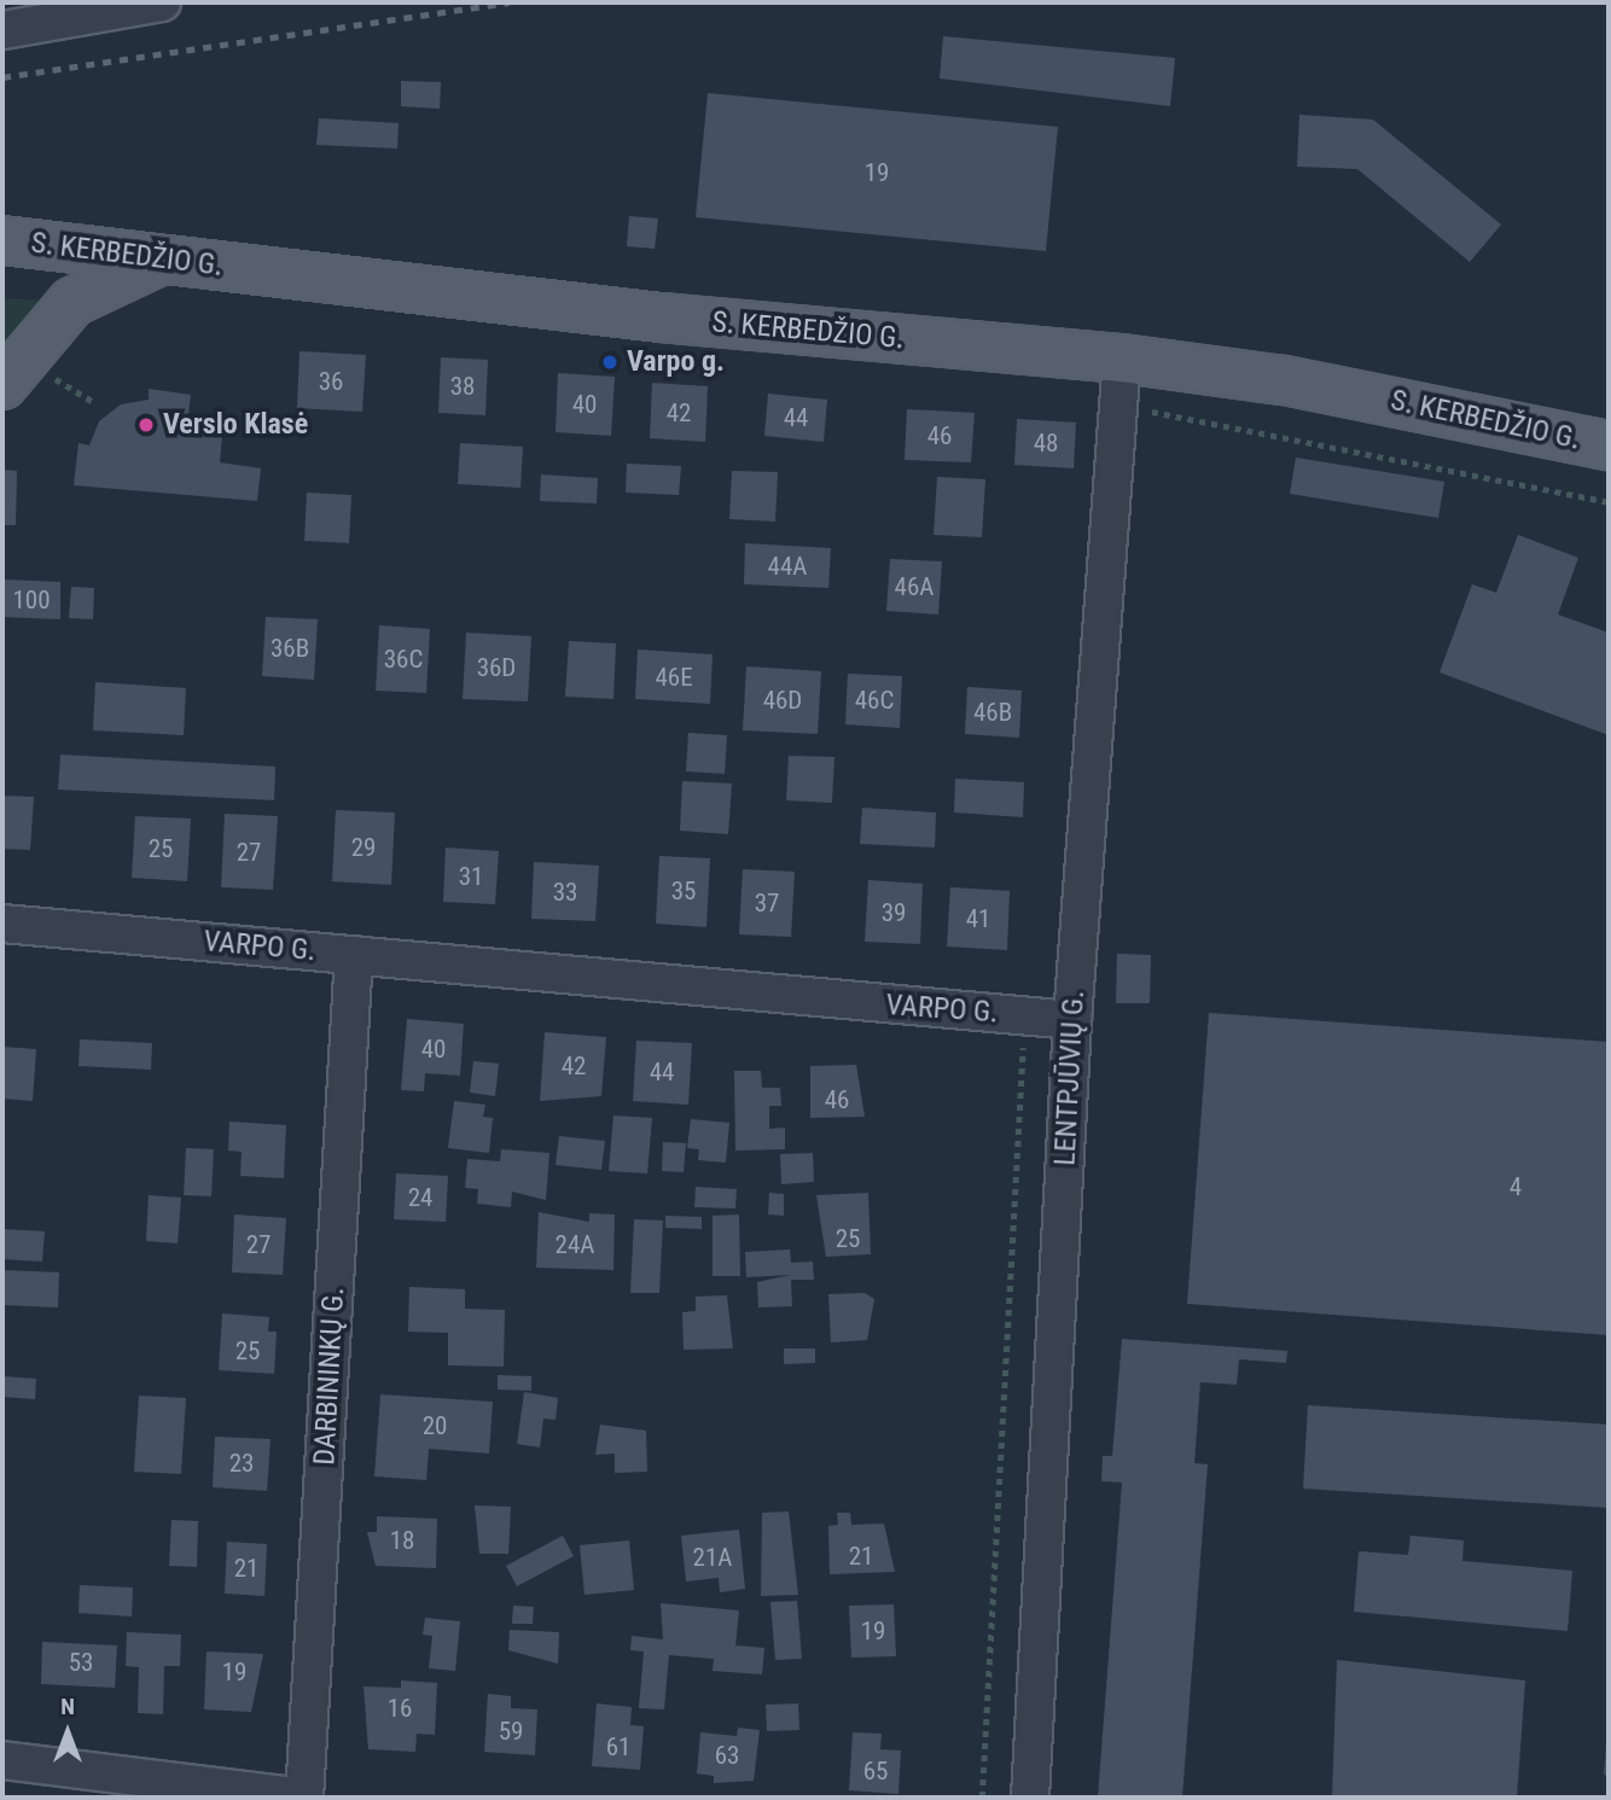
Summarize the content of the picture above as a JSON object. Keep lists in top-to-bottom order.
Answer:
{
  "streets": {
    "main road": ["S. KERBEDŽIO G."],
    "street": ["VARPO G.", "LENTPJŪVIŲ G.", "DARBININKŲ G."]
  },
  "crossings": [
    ["S. KERBEDŽIO G.", "LENTPJŪVIŲ G."],
    ["VARPO G.", "LENTPJŪVIŲ G."],
    ["VARPO G.", "DARBININKŲ G."]
  ],
  "places": ["Varpo g.", "Verslo Klasė"],
  "house_numbers": [
    "19",
    "36",
    "38",
    "40",
    "42",
    "44",
    "46",
    "48",
    "44A",
    "46A",
    "100",
    "36B",
    "36C",
    "36D",
    "46E",
    "46D",
    "46C",
    "46B",
    "29",
    "25",
    "27",
    "31",
    "35",
    "33",
    "37",
    "39",
    "41",
    "40",
    "42",
    "44",
    "46",
    "4",
    "24",
    "25",
    "27",
    "24A",
    "25",
    "20",
    "23",
    "18",
    "21",
    "21A",
    "21",
    "19",
    "53",
    "19",
    "16",
    "59",
    "61",
    "63",
    "65"
  ],
  "north": "top"
}
